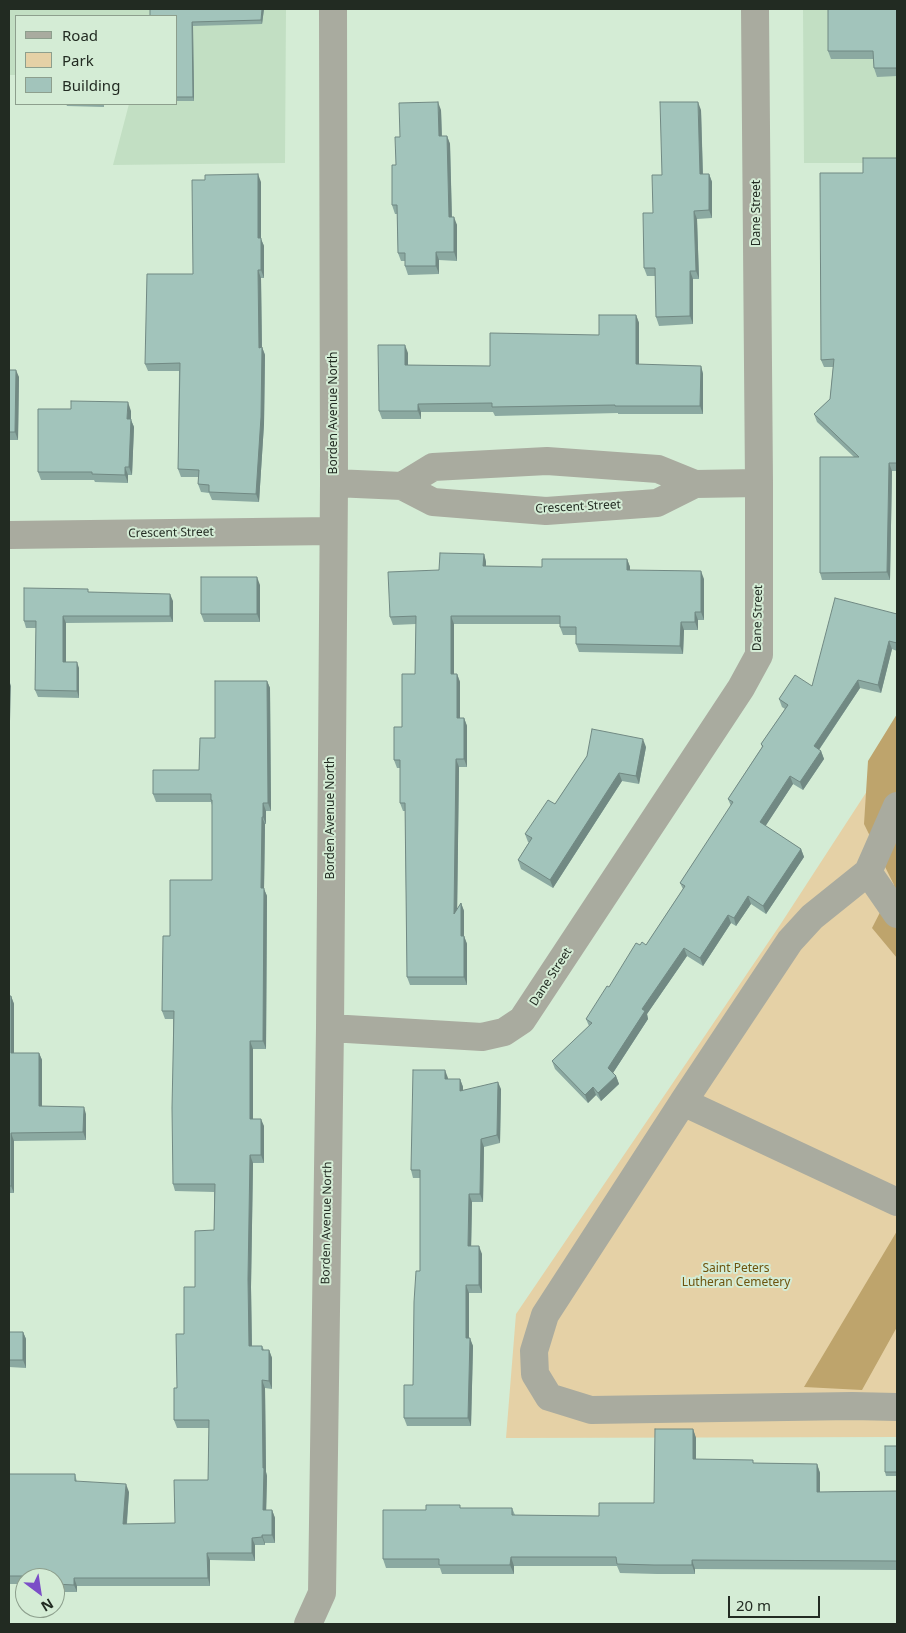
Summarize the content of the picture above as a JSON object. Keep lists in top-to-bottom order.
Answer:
{
  "streets": {
    "street": ["Dane Street", "Borden Avenue North", "Crescent Street"]
  },
  "crossings": [
    ["Dane Street", "Borden Avenue North"],
    ["Dane Street", "Crescent Street"],
    ["Borden Avenue North", "Crescent Street"]
  ],
  "parks": ["Saint Peters Lutheran Cemetery"],
  "legend": ["Road", "Park", "Building"],
  "scale_bar": "20 m",
  "north": "bottom right"
}
